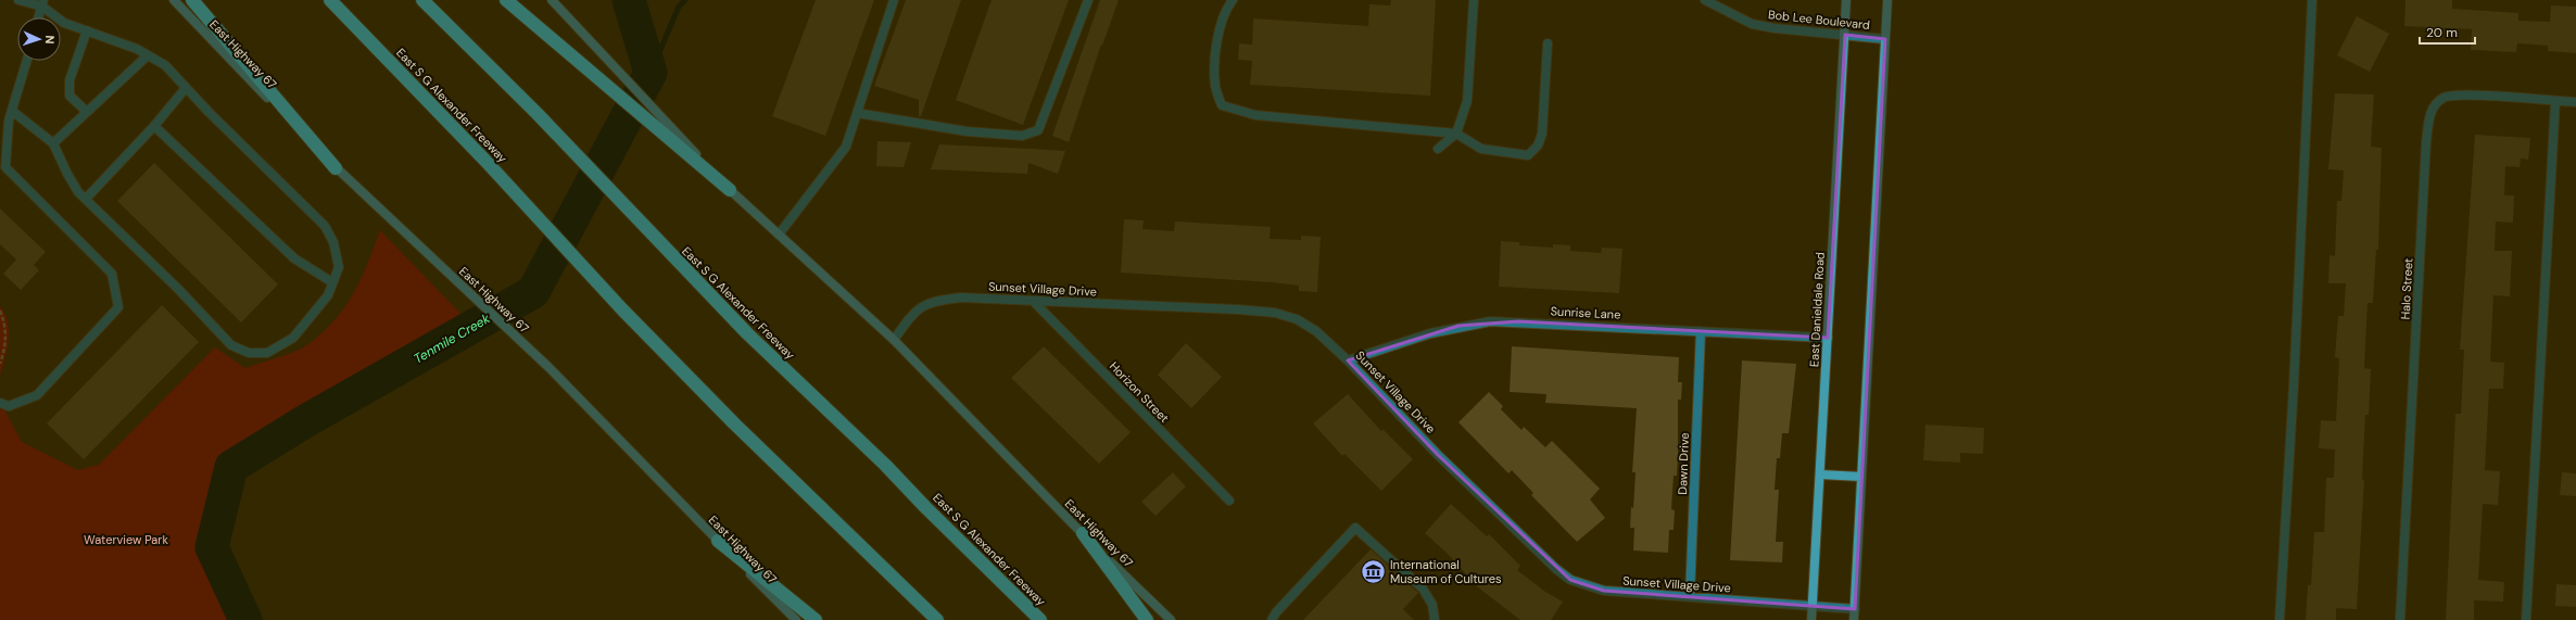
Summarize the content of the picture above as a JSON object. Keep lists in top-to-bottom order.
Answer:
{
  "streets": {
    "highway": ["East S G Alexander Freeway"],
    "main road": ["East Highway 67", "East Danieldale Road"],
    "street": [
      "Bob Lee Boulevard",
      "Sunset Village Drive",
      "Halo Street",
      "Sunrise Lane",
      "Horizon Street",
      "Dawn Drive"
    ]
  },
  "crossings": [
    ["Bob Lee Boulevard", "East Danieldale Road"],
    ["East Highway 67", "Sunset Village Drive"],
    ["Sunset Village Drive", "East Danieldale Road"],
    ["Sunset Village Drive", "Sunrise Lane"],
    ["Sunset Village Drive", "Horizon Street"],
    ["Sunset Village Drive", "Dawn Drive"],
    ["East Danieldale Road", "Sunrise Lane"],
    ["Sunrise Lane", "Dawn Drive"]
  ],
  "water": ["Tenmile Creek"],
  "parks": ["Waterview Park"],
  "places": {
    "museum": ["International Museum of Cultures"]
  },
  "scale_bar": "20 m",
  "north": "right"
}
